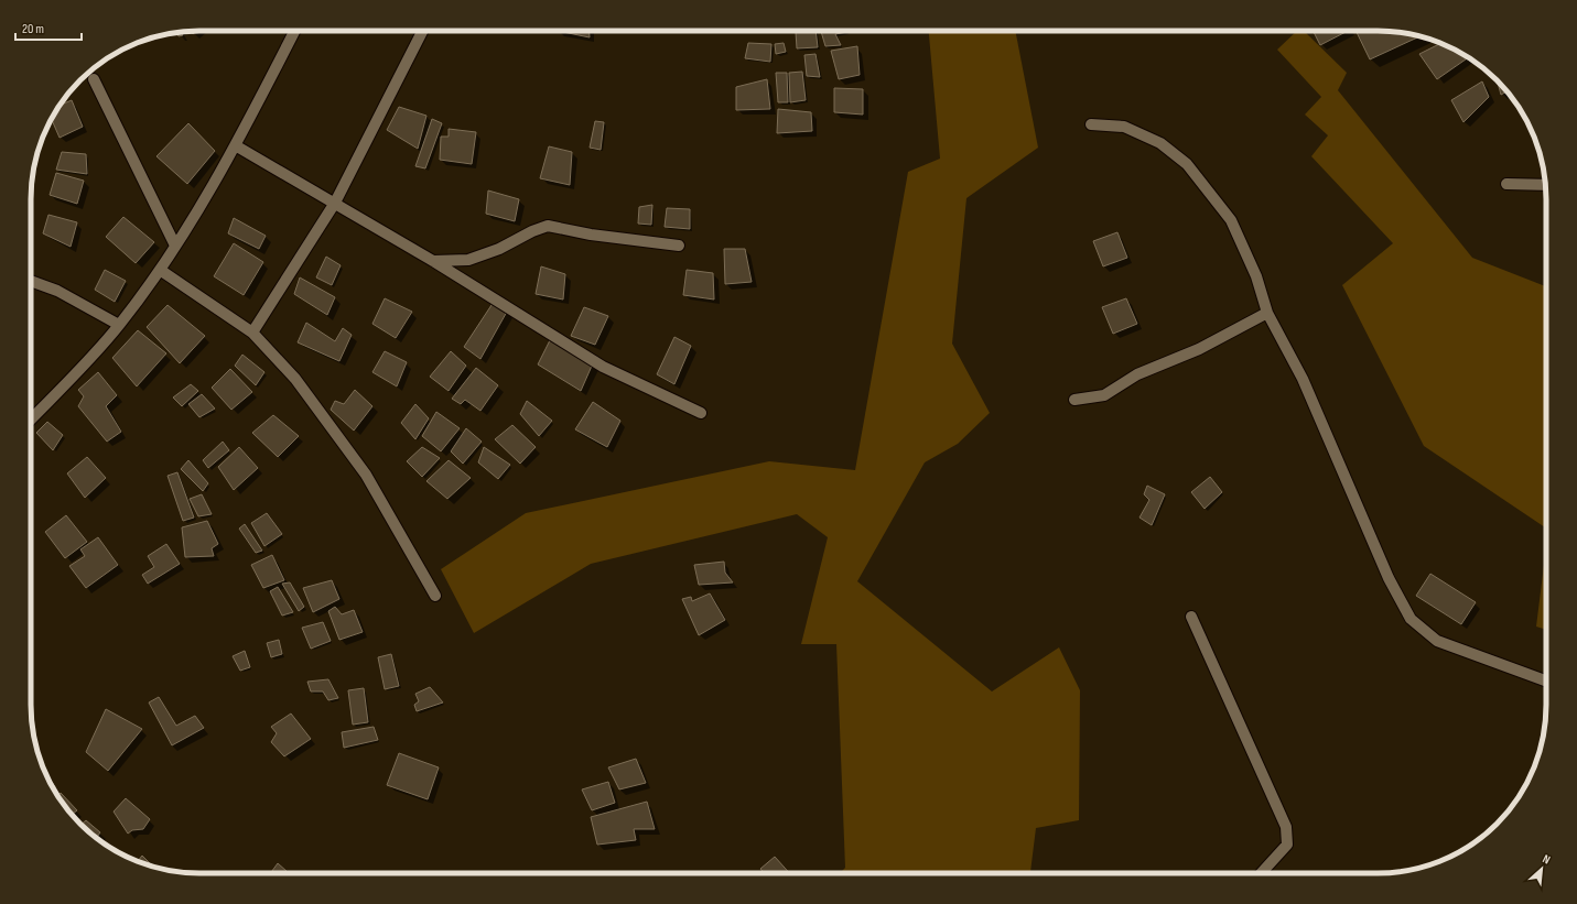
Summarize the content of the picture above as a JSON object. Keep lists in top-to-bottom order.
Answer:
{
  "scale_bar": "20 m",
  "north": "top right"
}
